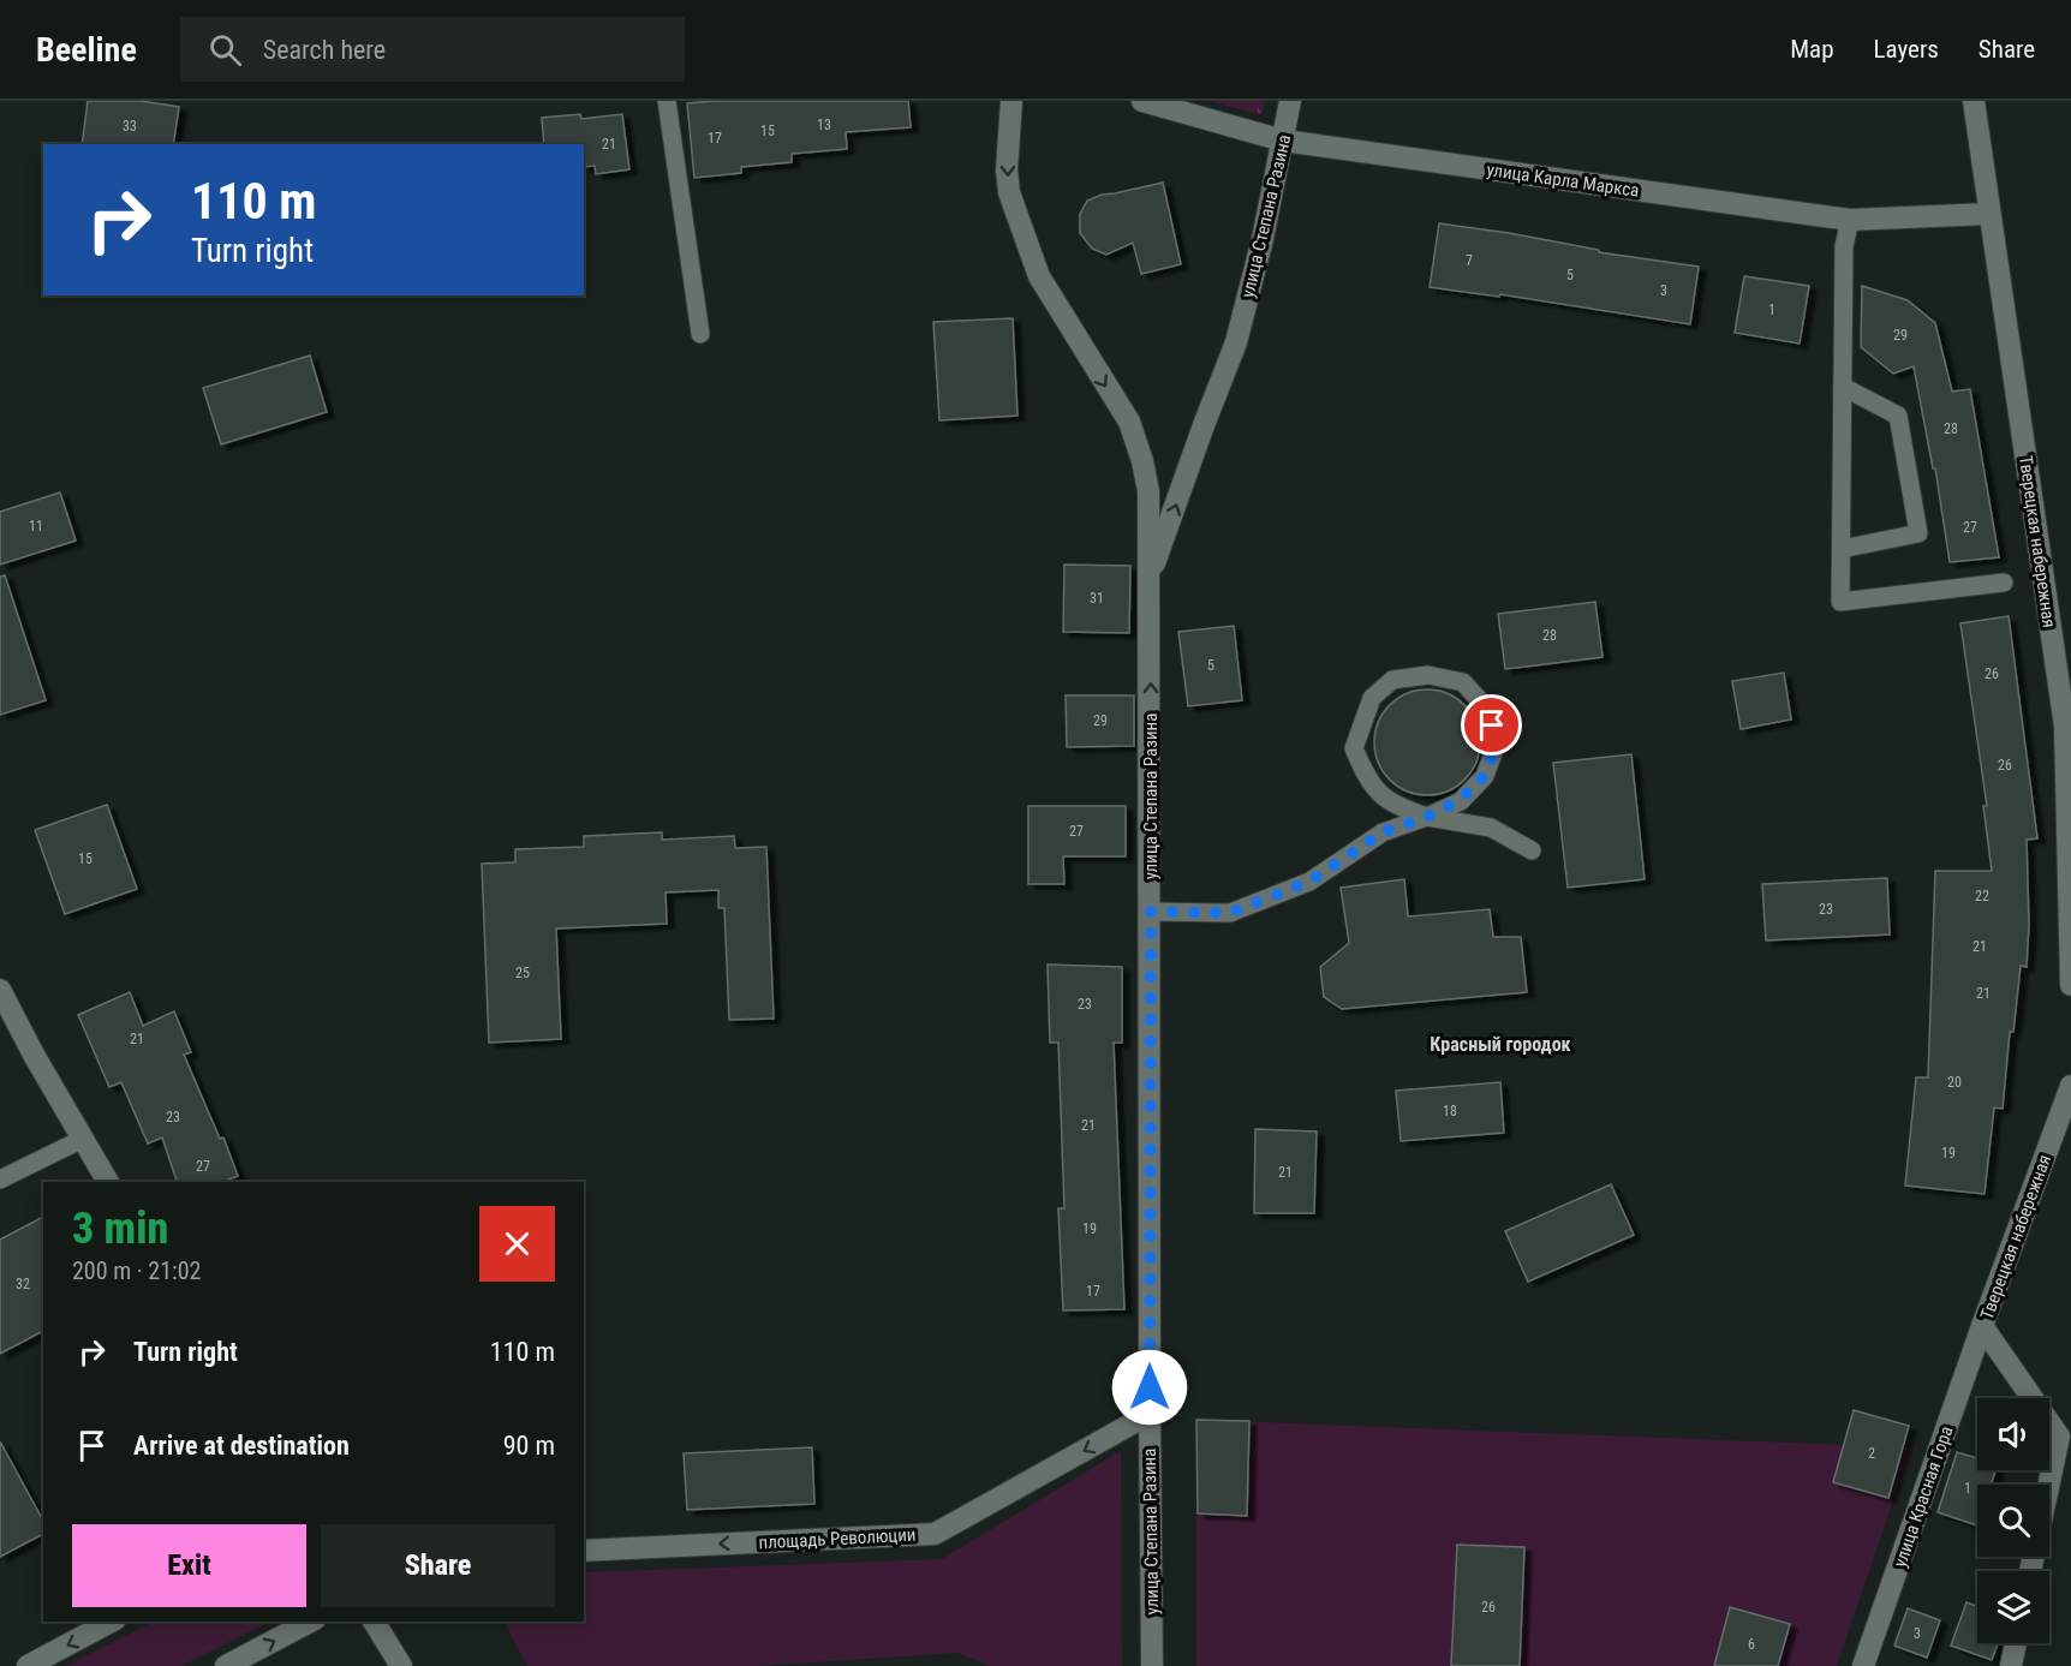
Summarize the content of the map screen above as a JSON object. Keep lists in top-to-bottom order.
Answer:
{
  "streets": {
    "street": [
      "улица Карла Маркса",
      "улица Степана Разина",
      "Тверецкая набережная",
      "улица Красная Гора",
      "площадь Революции"
    ]
  },
  "crossings": [
    ["улица Карла Маркса", "улица Степана Разина"],
    ["улица Карла Маркса", "Тверецкая набережная"],
    ["улица Степана Разина", "площадь Революции"],
    ["Тверецкая набережная", "улица Красная Гора"]
  ],
  "one_way": ["площадь Революции"],
  "districts": ["Красный городок"],
  "house_numbers": [
    "13",
    "33",
    "15",
    "17",
    "21",
    "7",
    "5",
    "3",
    "1",
    "29",
    "28",
    "11",
    "27",
    "31",
    "28",
    "5",
    "26",
    "29",
    "26",
    "27",
    "15",
    "22",
    "23",
    "21",
    "25",
    "21",
    "23",
    "21",
    "20",
    "18",
    "23",
    "21",
    "19",
    "27",
    "21",
    "19",
    "32",
    "17",
    "2",
    "1",
    "26",
    "3",
    "6"
  ],
  "page": {
    "header": "Beeline",
    "search": "Search here",
    "nav": ["Map", "Layers", "Share"],
    "turn": ["110 m", "Turn right"],
    "heading": ["3 min", "200 m · 21:02"],
    "list": [
      {
        "name": "Turn right",
        "value": "110 m"
      },
      {
        "name": "Arrive at destination",
        "value": "90 m"
      }
    ],
    "buttons": ["Exit", "Share"]
  }
}
